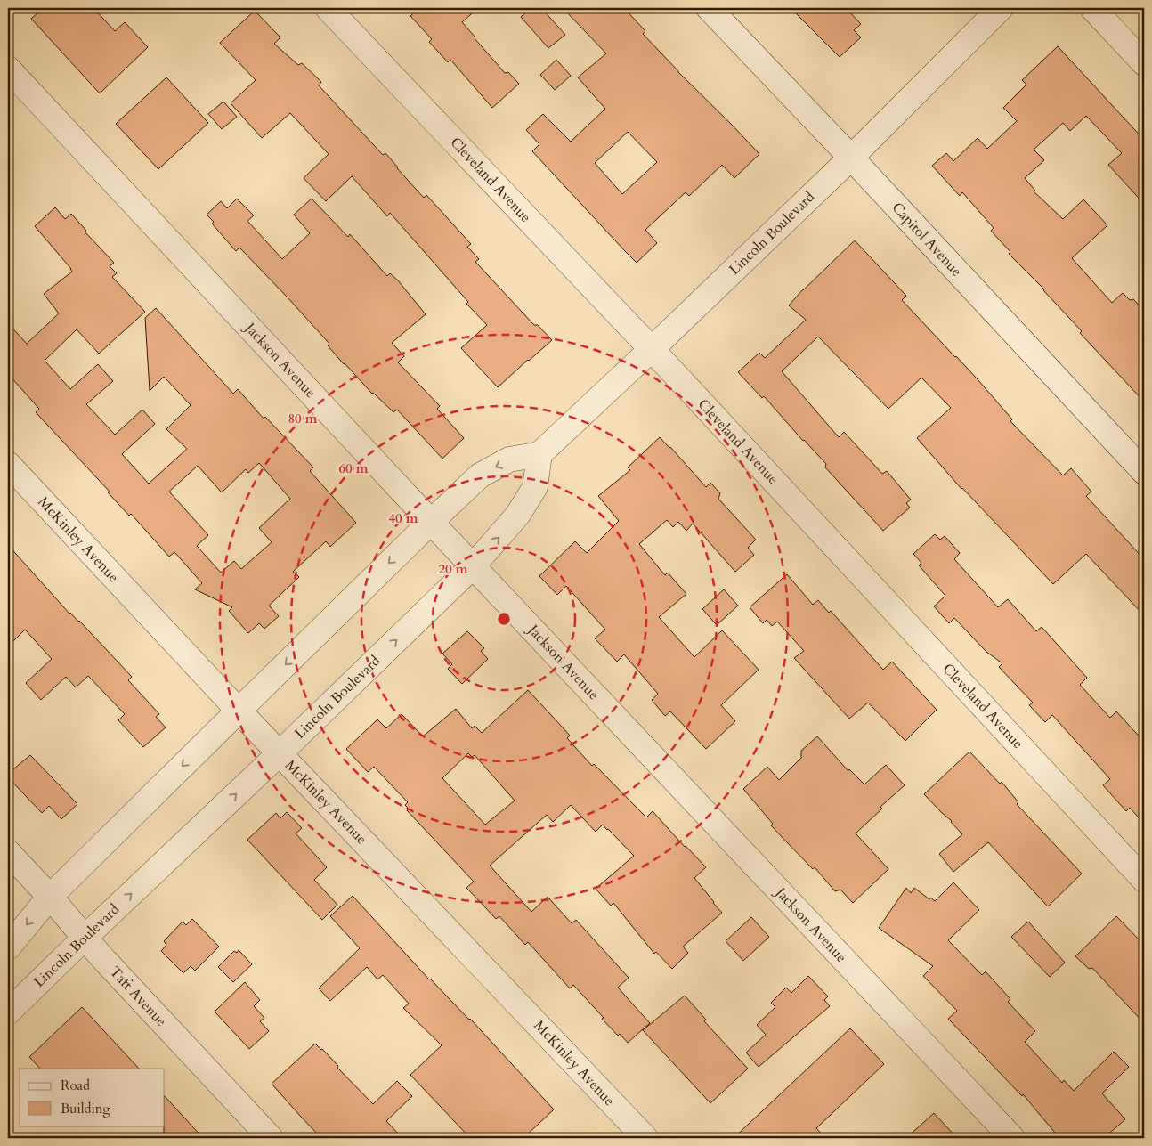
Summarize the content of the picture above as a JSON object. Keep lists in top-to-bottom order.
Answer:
{
  "streets": {
    "street": [
      "Cleveland Avenue",
      "Lincoln Boulevard",
      "Capitol Avenue",
      "Jackson Avenue",
      "McKinley Avenue",
      "Taft Avenue"
    ]
  },
  "crossings": [
    ["Cleveland Avenue", "Lincoln Boulevard"],
    ["Lincoln Boulevard", "Capitol Avenue"],
    ["Lincoln Boulevard", "Jackson Avenue"],
    ["Lincoln Boulevard", "McKinley Avenue"],
    ["Lincoln Boulevard", "Taft Avenue"]
  ],
  "legend": ["Road", "Building"],
  "rings": [
    "80 m",
    "60 m",
    "40 m",
    "20 m"
  ]
}
